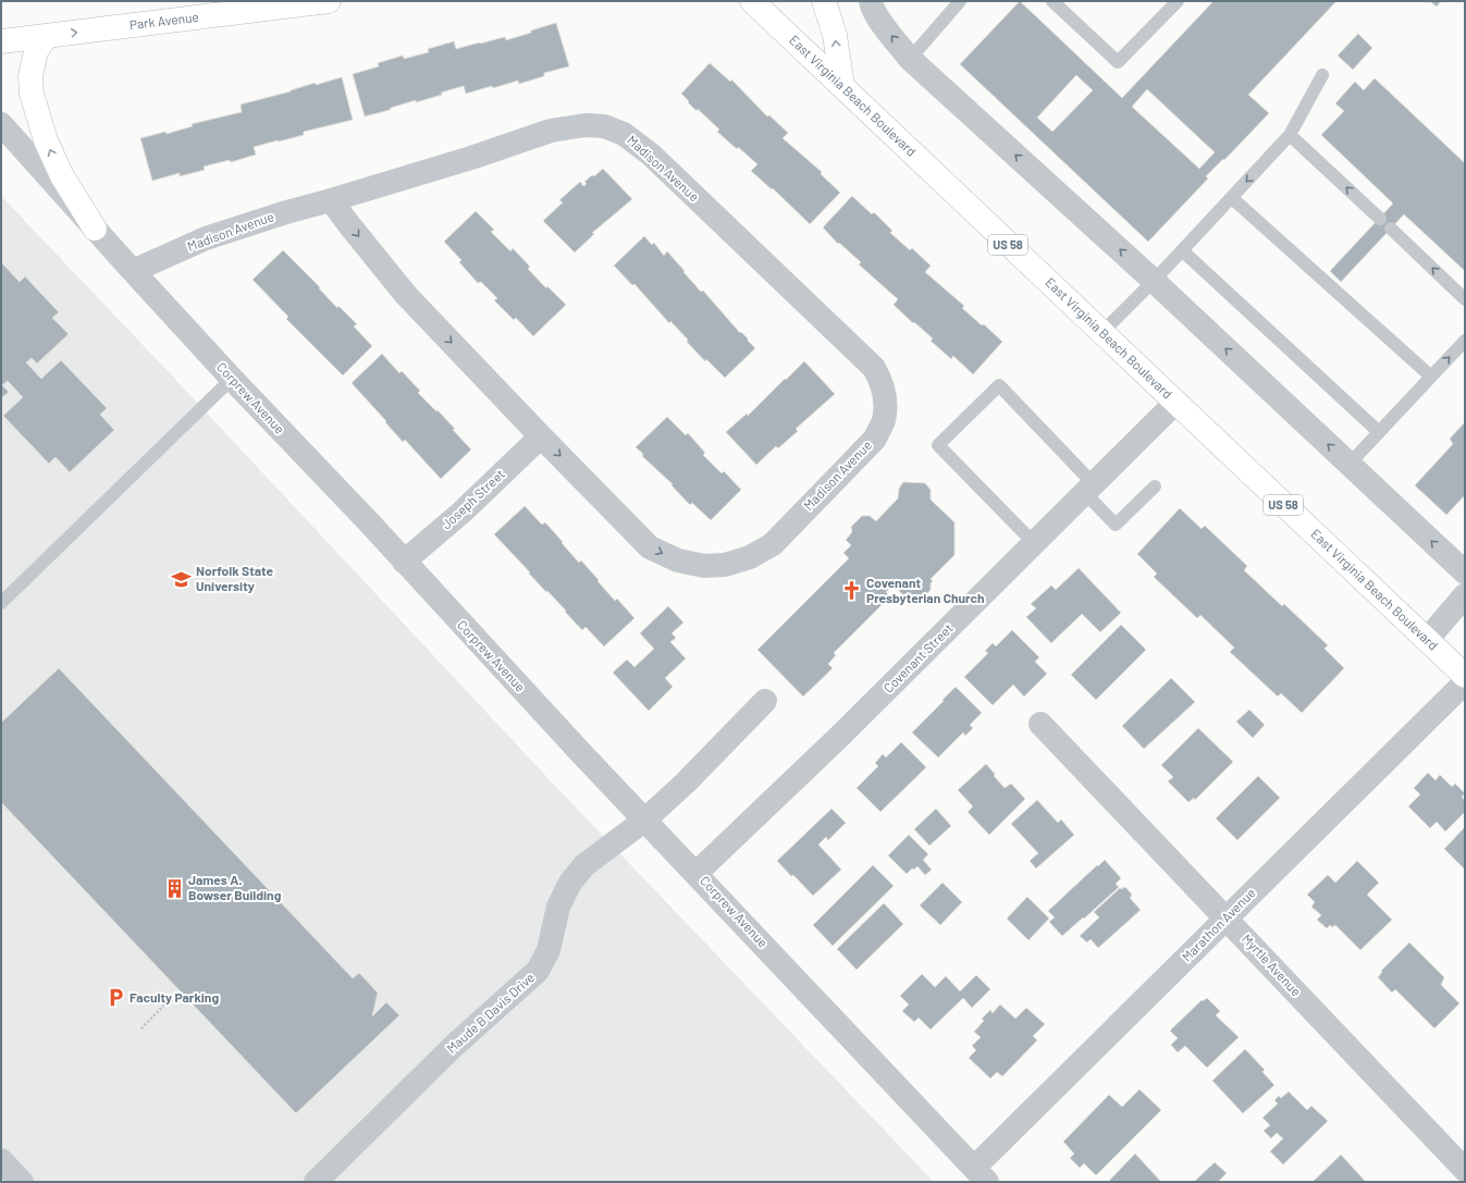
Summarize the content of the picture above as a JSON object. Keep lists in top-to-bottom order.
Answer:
{
  "streets": {
    "main road": ["Park Avenue", "East Virginia Beach Boulevard", "US 58"],
    "street": [
      "Madison Avenue",
      "Corprew Avenue",
      "Joseph Street",
      "Covenant Street",
      "Marathon Avenue",
      "Myrtle Avenue",
      "Maude B Davis Drive"
    ]
  },
  "crossings": [
    ["East Virginia Beach Boulevard", "Covenant Street"],
    ["Madison Avenue", "Corprew Avenue"],
    ["Madison Avenue", "Joseph Street"],
    ["Corprew Avenue", "Joseph Street"],
    ["Corprew Avenue", "Covenant Street"],
    ["Corprew Avenue", "Marathon Avenue"],
    ["Corprew Avenue", "Maude B Davis Drive"],
    ["Marathon Avenue", "Myrtle Avenue"]
  ],
  "one_way": ["Park Avenue"],
  "places": {
    "school or university": ["Norfolk State University"],
    "church": ["Covenant Presbyterian Church"],
    "building": ["James A. Bowser Building"],
    "parking": ["Faculty Parking"]
  }
}
